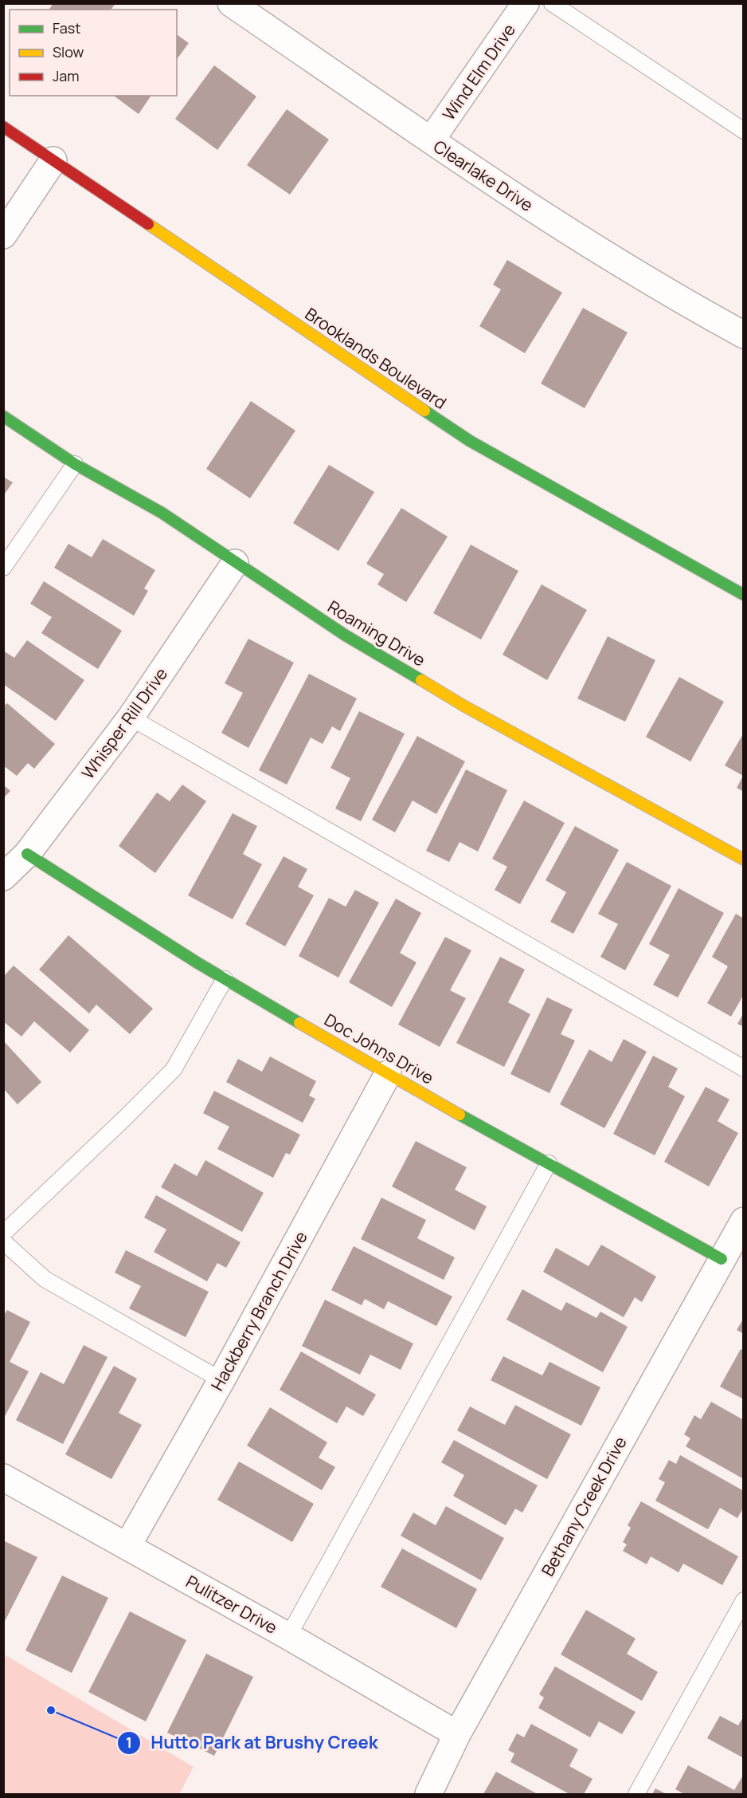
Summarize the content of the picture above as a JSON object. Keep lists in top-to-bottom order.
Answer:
{
  "streets": {
    "street": [
      "Wind Elm Drive",
      "Clearlake Drive",
      "Brooklands Boulevard",
      "Roaming Drive",
      "Whisper Rill Drive",
      "Doc Johns Drive",
      "Hackberry Branch Drive",
      "Bethany Creek Drive",
      "Pulitzer Drive"
    ]
  },
  "crossings": [
    ["Wind Elm Drive", "Clearlake Drive"],
    ["Roaming Drive", "Whisper Rill Drive"],
    ["Whisper Rill Drive", "Doc Johns Drive"],
    ["Doc Johns Drive", "Hackberry Branch Drive"],
    ["Doc Johns Drive", "Bethany Creek Drive"],
    ["Hackberry Branch Drive", "Pulitzer Drive"],
    ["Bethany Creek Drive", "Pulitzer Drive"]
  ],
  "places": ["Hutto Park at Brushy Creek"],
  "legend": ["Fast", "Slow", "Jam"]
}
